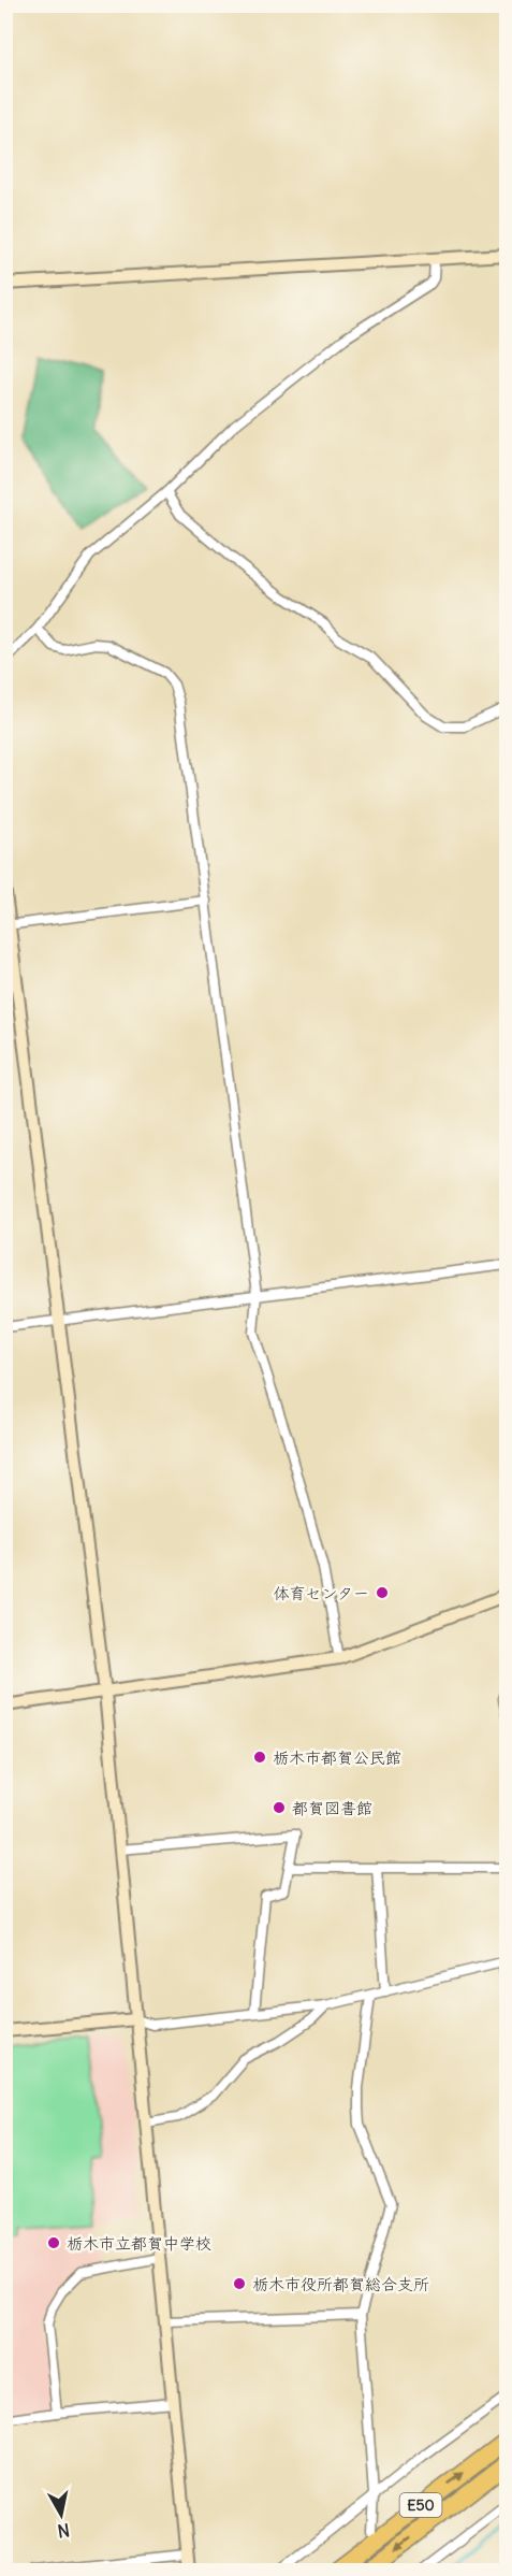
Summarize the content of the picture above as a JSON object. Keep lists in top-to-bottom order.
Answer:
{
  "streets": {
    "highway": ["E50"]
  },
  "places": [
    "体育センター",
    "栃木市都賀公民館",
    "都賀図書館",
    "栃木市立都賀中学校",
    "栃木市役所都賀総合支所"
  ],
  "north": "bottom"
}
